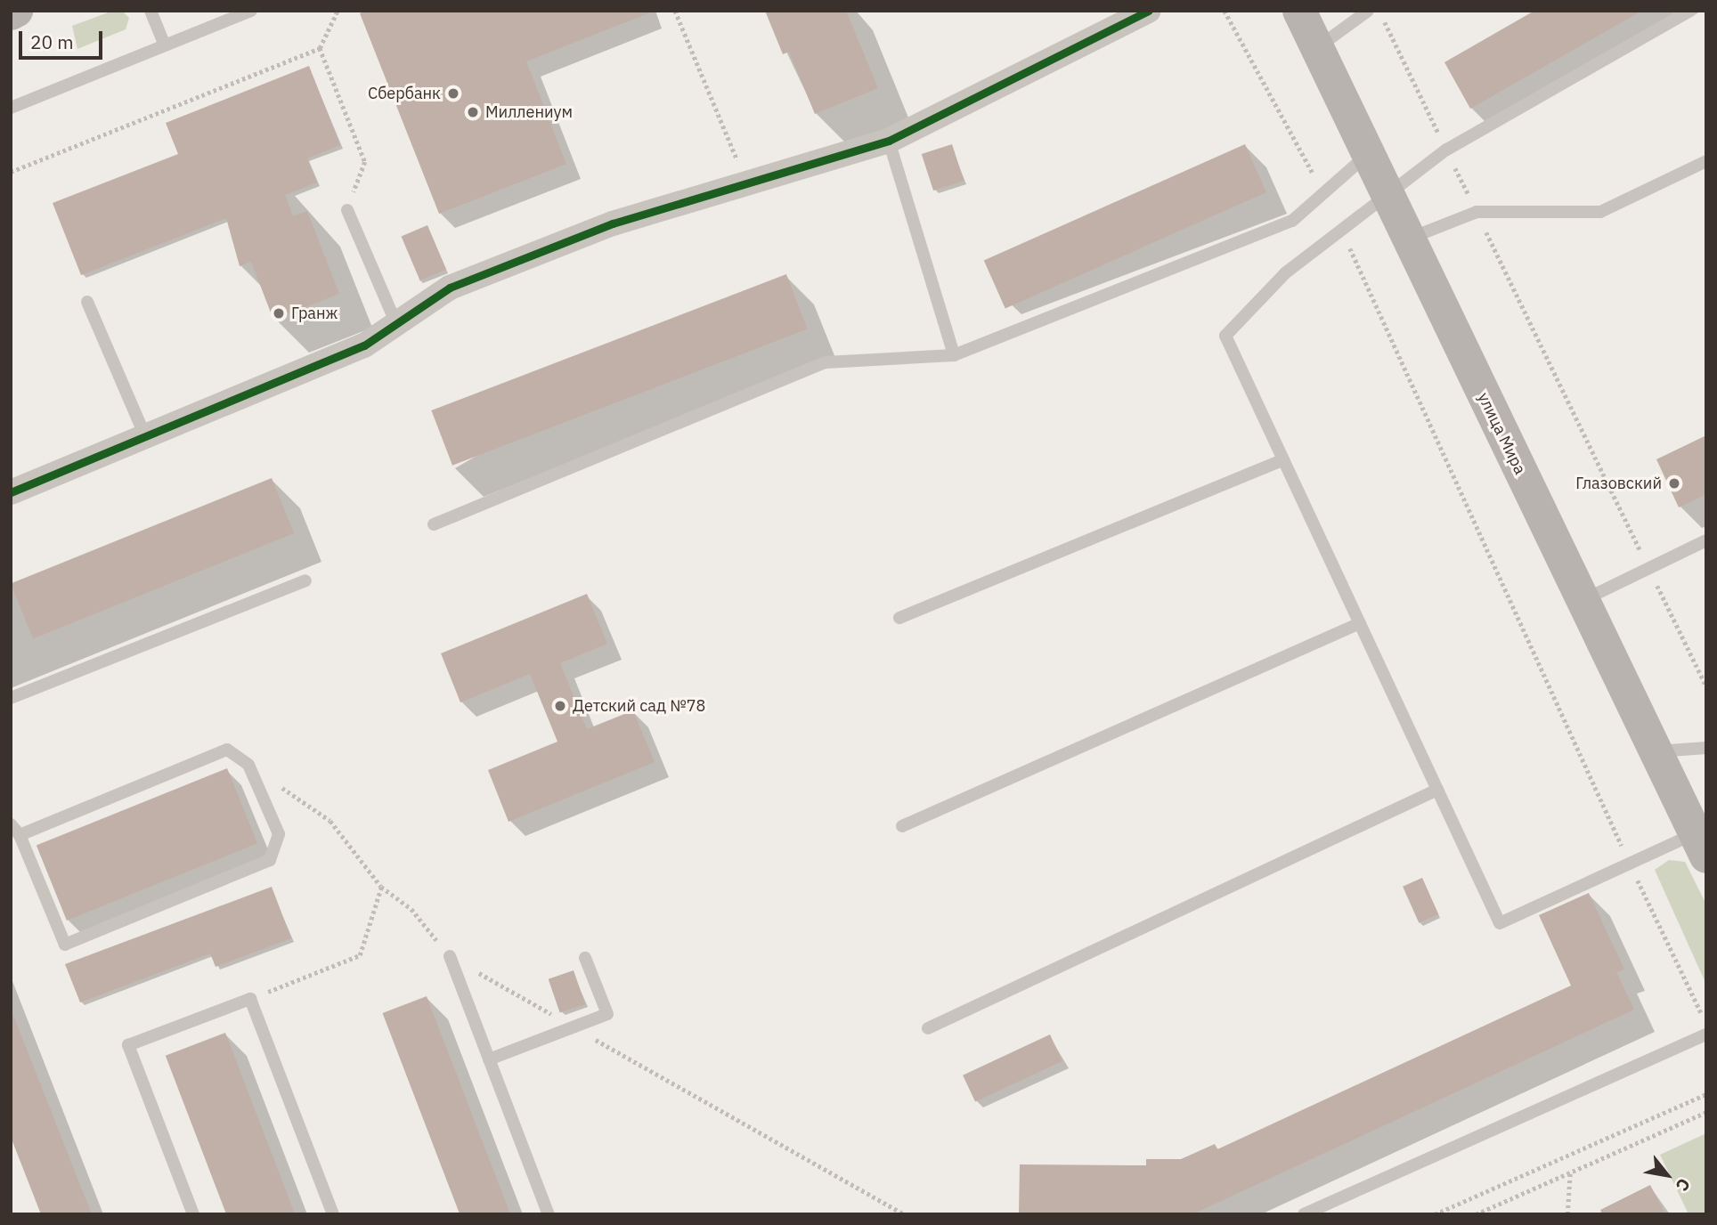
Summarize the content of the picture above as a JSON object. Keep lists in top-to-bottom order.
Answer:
{
  "streets": {
    "main road": ["улица Мира"]
  },
  "places": [
    "Сбербанк",
    "Миллениум",
    "Гранж",
    "Глазовский",
    "Детский сад №78"
  ],
  "scale_bar": "20 m",
  "north": "bottom right"
}
